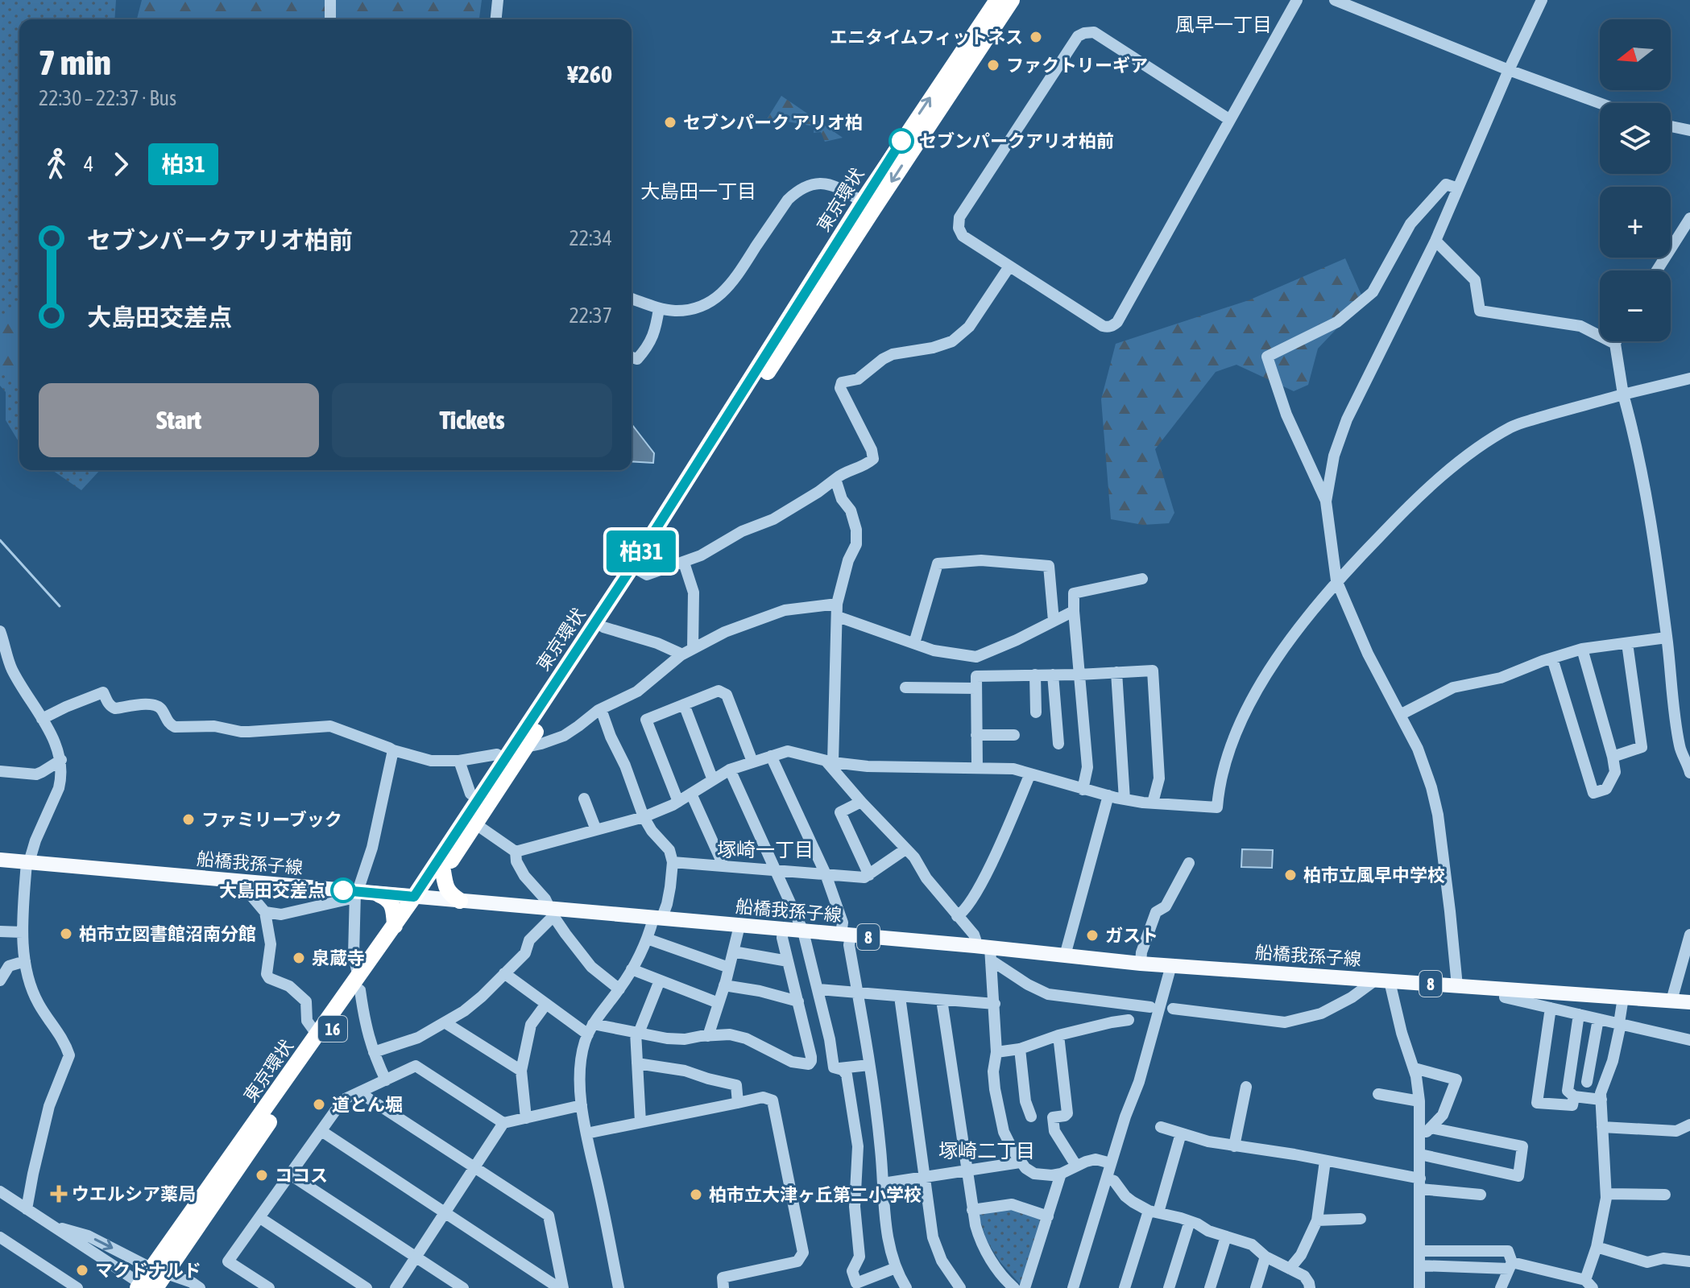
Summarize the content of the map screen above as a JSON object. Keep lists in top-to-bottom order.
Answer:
{
  "streets": {
    "highway": ["東京環状", "16"],
    "main road": ["船橋我孫子線", "8"]
  },
  "crossings": [
    ["東京環状", "船橋我孫子線"]
  ],
  "districts": [
    "風早一丁目",
    "大島田一丁目",
    "塚崎一丁目",
    "塚崎二丁目"
  ],
  "places": {
    "other": [
      "エニタイムフィットネス",
      "ファクトリーギア",
      "セブンパーク アリオ柏",
      "セブンパークアリオ柏前",
      "ファミリーブック",
      "柏市立風早中学校",
      "大島田交差点",
      "柏市立図書館沼南分館",
      "ガスト",
      "泉蔵寺",
      "道とん堀",
      "ココス",
      "柏市立大津ヶ丘第二小学校",
      "マクドナルド"
    ],
    "health": ["ウエルシア薬局"]
  },
  "lines": ["bus line 柏31"],
  "north": "left",
  "page": {
    "on_map": "柏31",
    "map_buttons": ["+", "−"],
    "heading": ["7 min", "22:30 – 22:37 · Bus", "¥260"],
    "legs": ["4", "柏31"],
    "list": [
      {
        "name": "セブンパークアリオ柏前",
        "value": "22:34"
      },
      {
        "name": "大島田交差点",
        "value": "22:37"
      }
    ],
    "buttons": ["Start", "Tickets"]
  }
}
